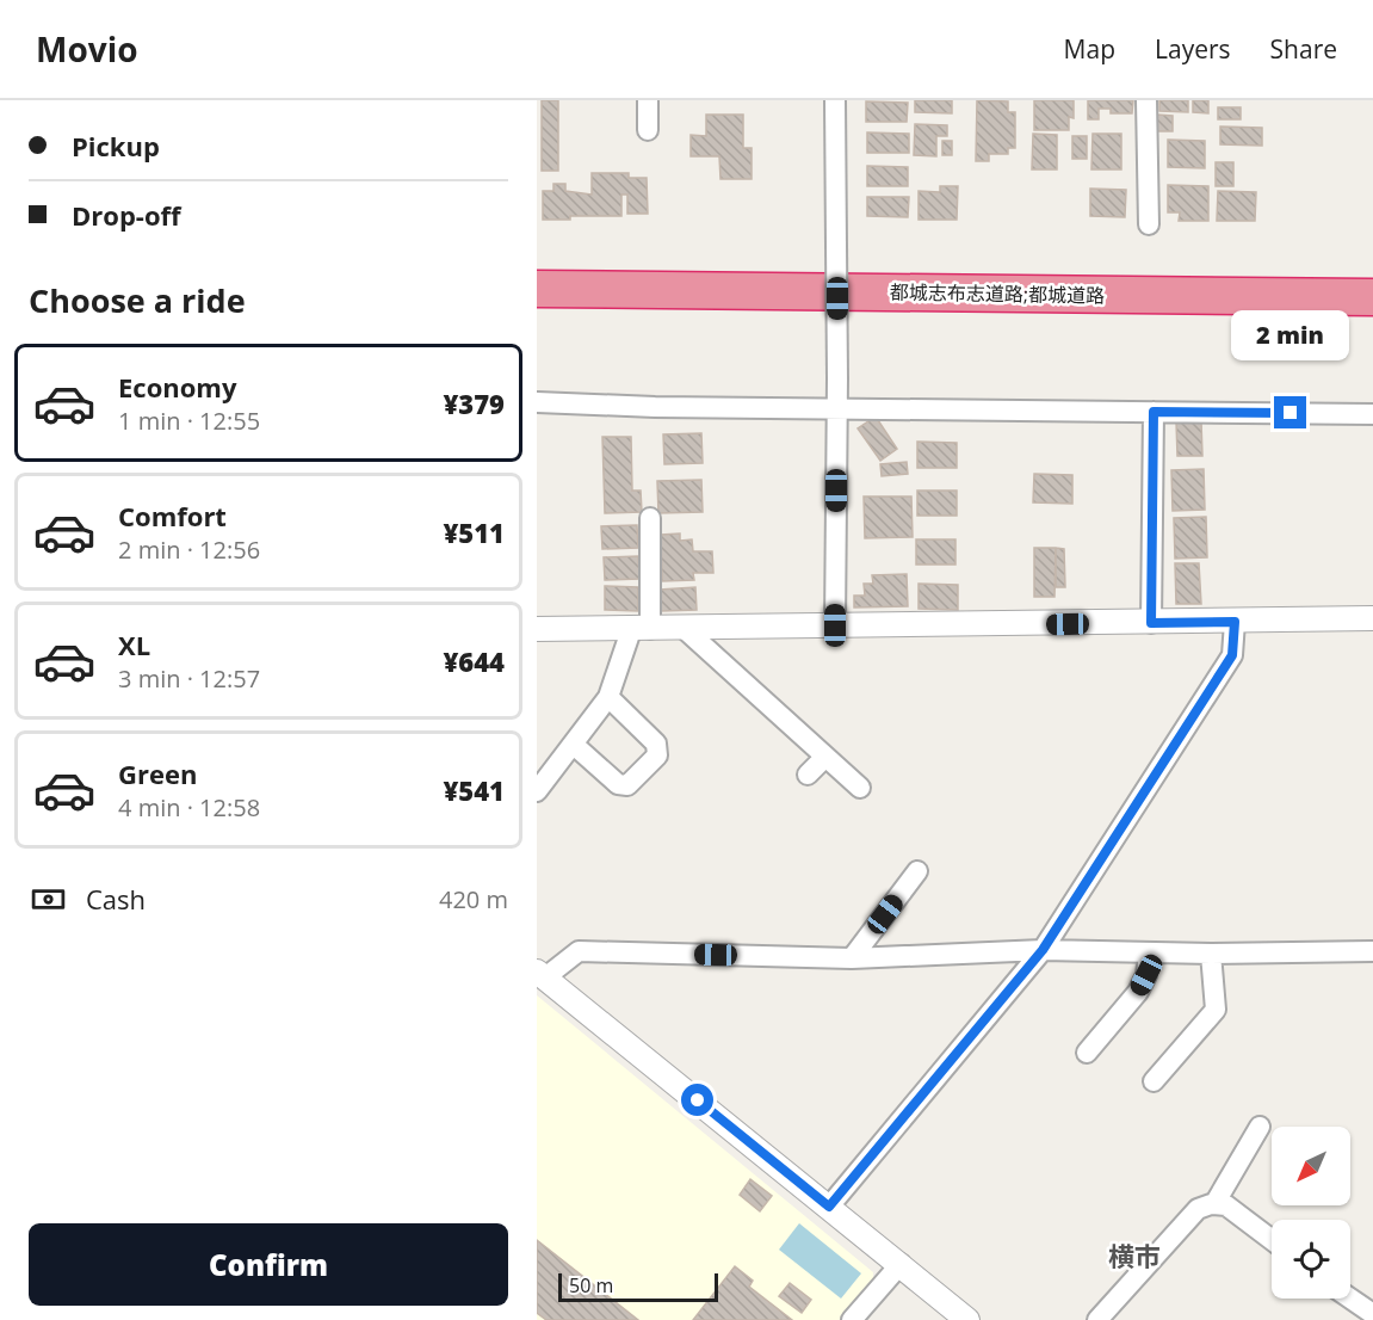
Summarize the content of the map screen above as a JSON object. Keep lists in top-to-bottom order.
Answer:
{
  "streets": {
    "highway": ["都城志布志道路;都城道路"]
  },
  "districts": ["横市"],
  "scale_bar": "50 m",
  "north": "bottom left",
  "page": {
    "header": "Movio",
    "nav": ["Map", "Layers", "Share"],
    "banner": ["Pickup", "Drop-off"],
    "heading": "Choose a ride",
    "bubble": "2 min",
    "list": [
      {
        "name": "Economy",
        "note": "1 min · 12:55",
        "value": "¥379"
      },
      {
        "name": "Comfort",
        "note": "2 min · 12:56",
        "value": "¥511"
      },
      {
        "name": "XL",
        "note": "3 min · 12:57",
        "value": "¥644"
      },
      {
        "name": "Green",
        "note": "4 min · 12:58",
        "value": "¥541"
      }
    ],
    "pay": ["Cash", "420 m"],
    "buttons": "Confirm",
    "scale": "50 m"
  }
}
